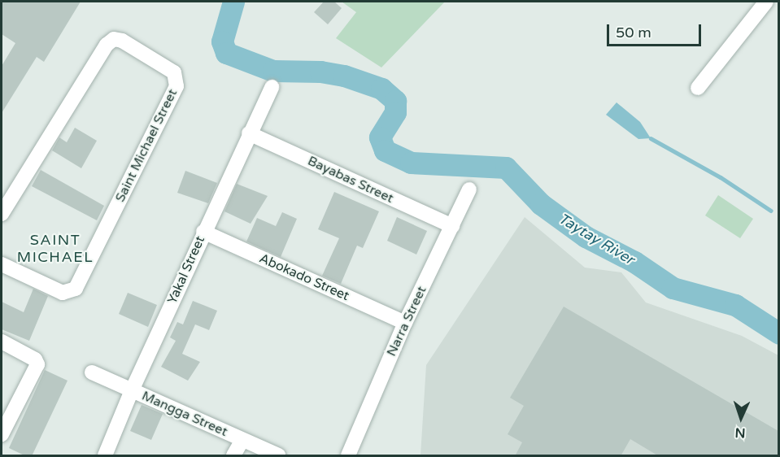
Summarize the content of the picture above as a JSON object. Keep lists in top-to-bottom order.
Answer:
{
  "streets": {
    "street": [
      "Saint Michael Street",
      "Bayabas Street",
      "Yakal Street",
      "Abokado Street",
      "Narra Street",
      "Mangga Street"
    ]
  },
  "crossings": [
    ["Bayabas Street", "Yakal Street"],
    ["Bayabas Street", "Narra Street"],
    ["Yakal Street", "Abokado Street"],
    ["Yakal Street", "Mangga Street"],
    ["Abokado Street", "Narra Street"]
  ],
  "districts": ["SAINT MICHAEL"],
  "water": ["Taytay River"],
  "scale_bar": "50 m",
  "north": "bottom"
}
